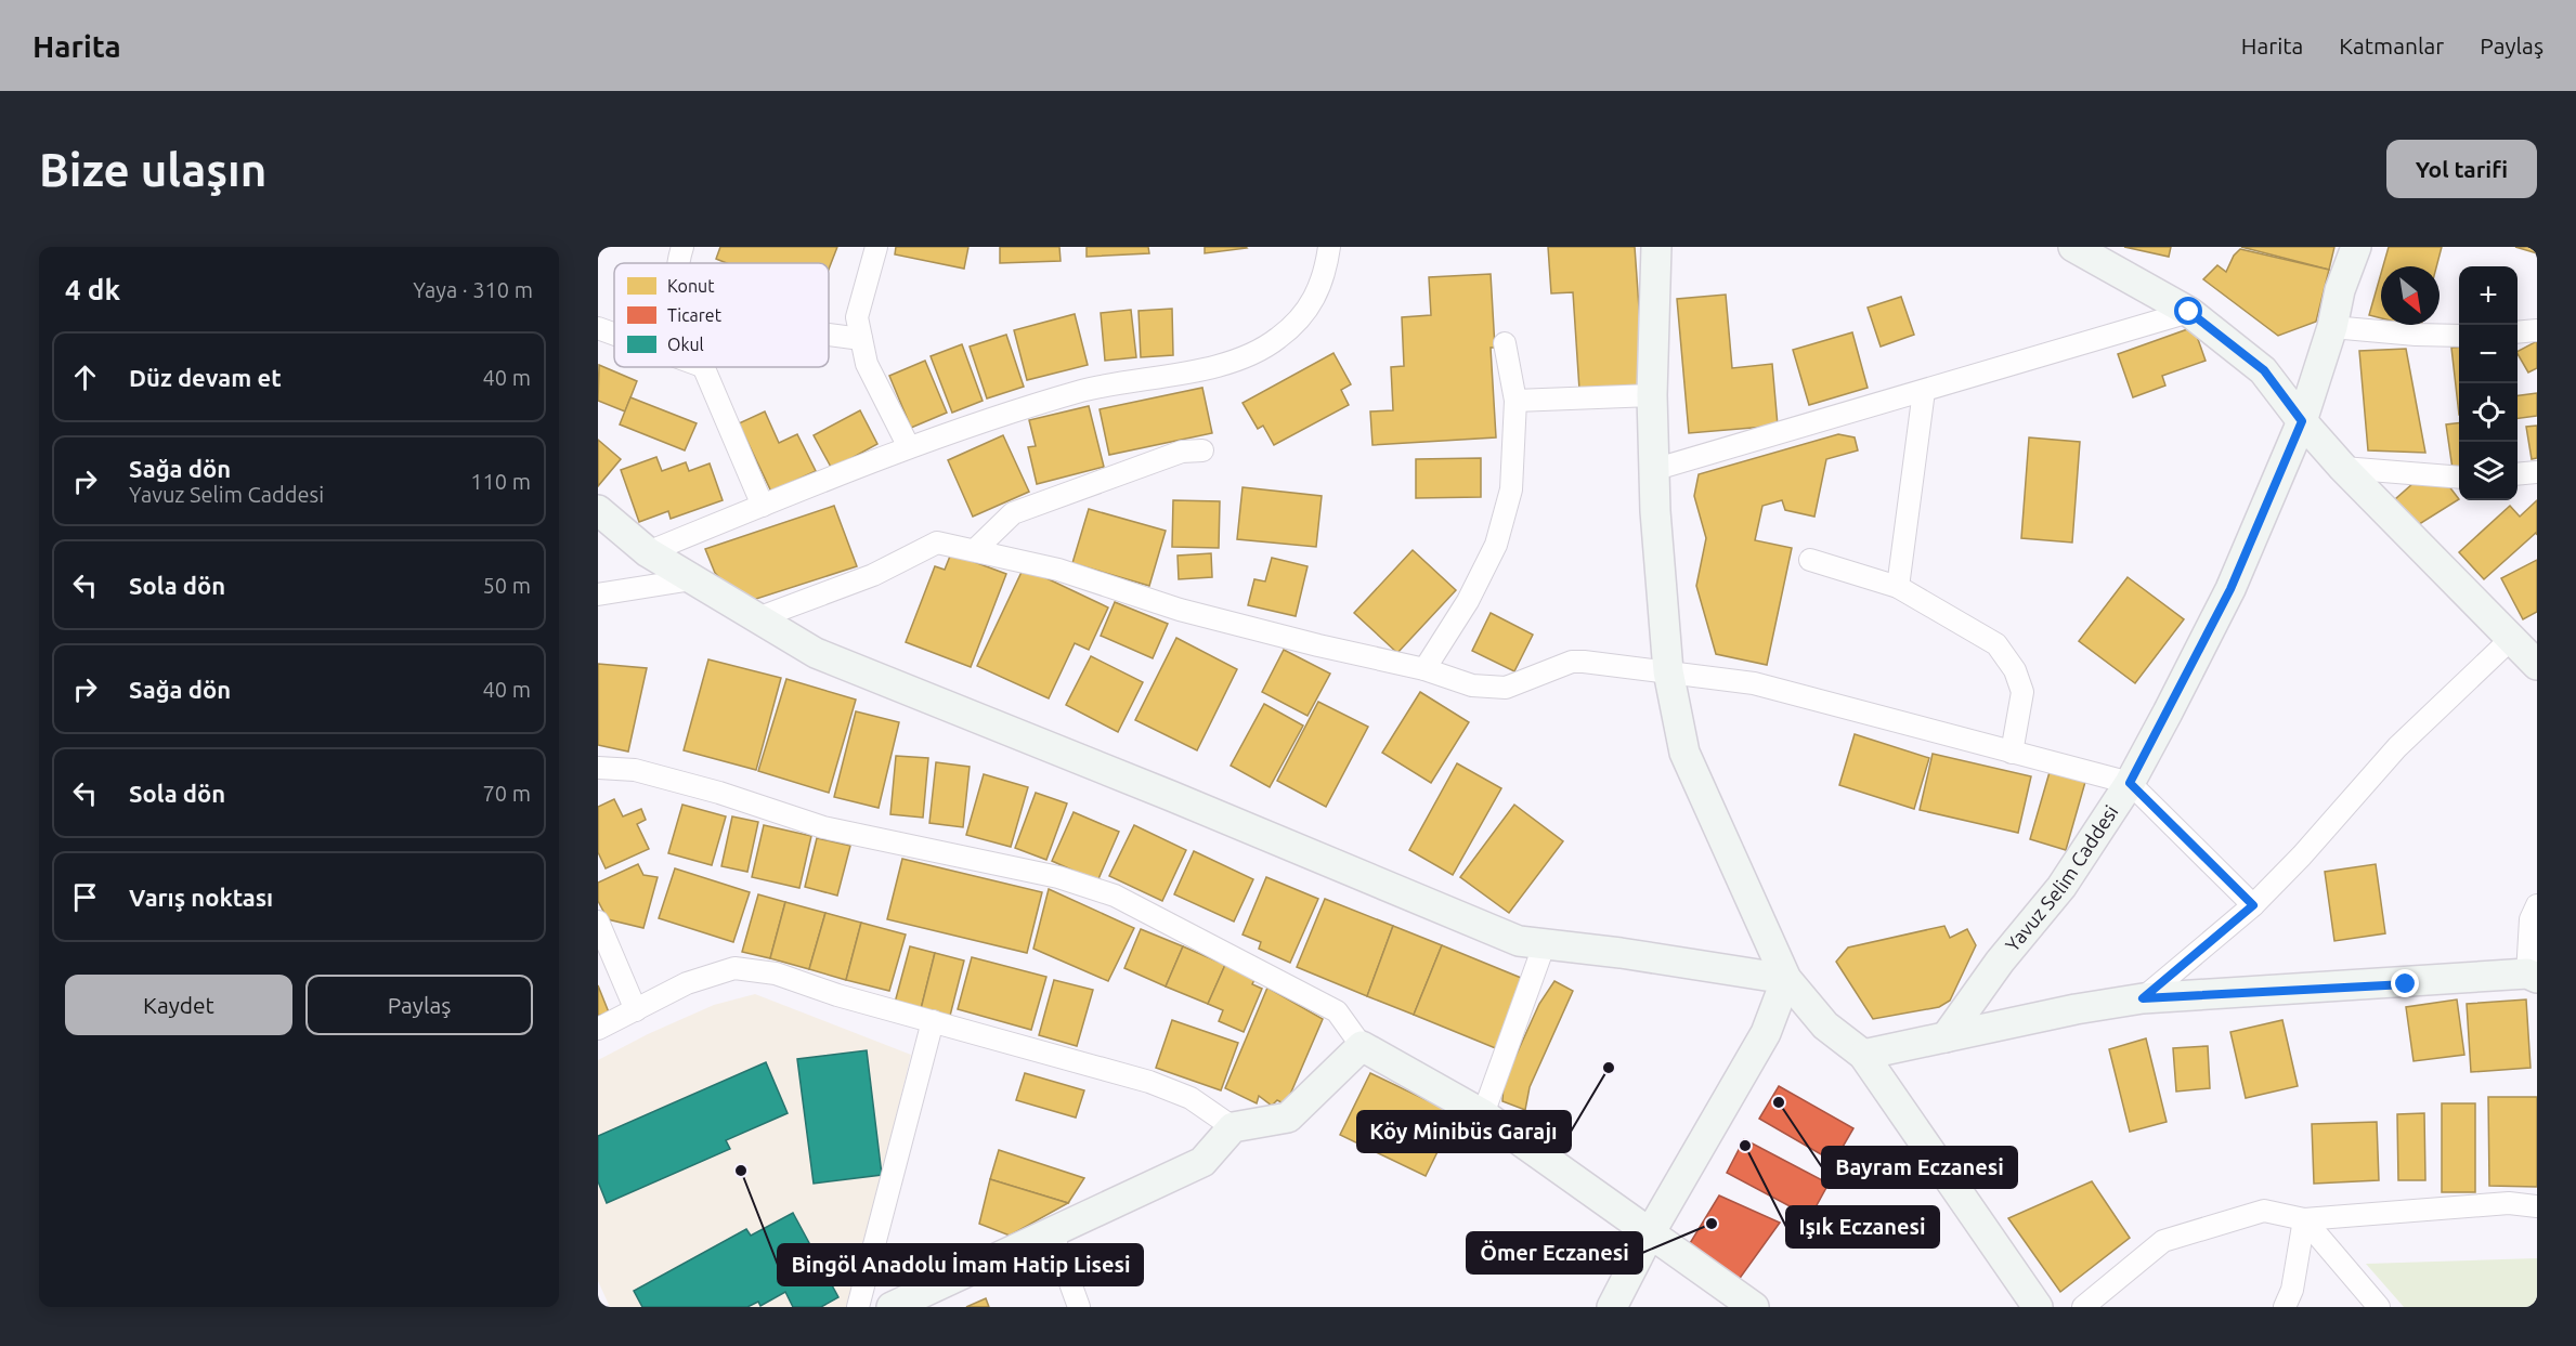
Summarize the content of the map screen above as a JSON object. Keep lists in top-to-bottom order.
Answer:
{
  "streets": {
    "street": ["Yavuz Selim Caddesi"]
  },
  "places": [
    "Köy Minibüs Garajı",
    "Bayram Eczanesi",
    "Işık Eczanesi",
    "Bingöl Anadolu İmam Hatip Lisesi",
    "Ömer Eczanesi"
  ],
  "legend": ["Konut", "Ticaret", "Okul"],
  "north": "bottom right",
  "page": {
    "header": "Harita",
    "nav": ["Harita", "Katmanlar", "Paylaş"],
    "buttons": [
      "Yol tarifi",
      ["Kaydet", "Paylaş"]
    ],
    "title": "Bize ulaşın",
    "heading": ["4 dk", "Yaya · 310 m"],
    "map_buttons": ["+", "−"],
    "list": [
      ["Düz devam et", "40 m"],
      ["Sağa dön", "Yavuz Selim Caddesi", "110 m"],
      ["Sola dön", "50 m"],
      ["Sağa dön", "40 m"],
      ["Sola dön", "70 m"],
      "Varış noktası"
    ]
  }
}
